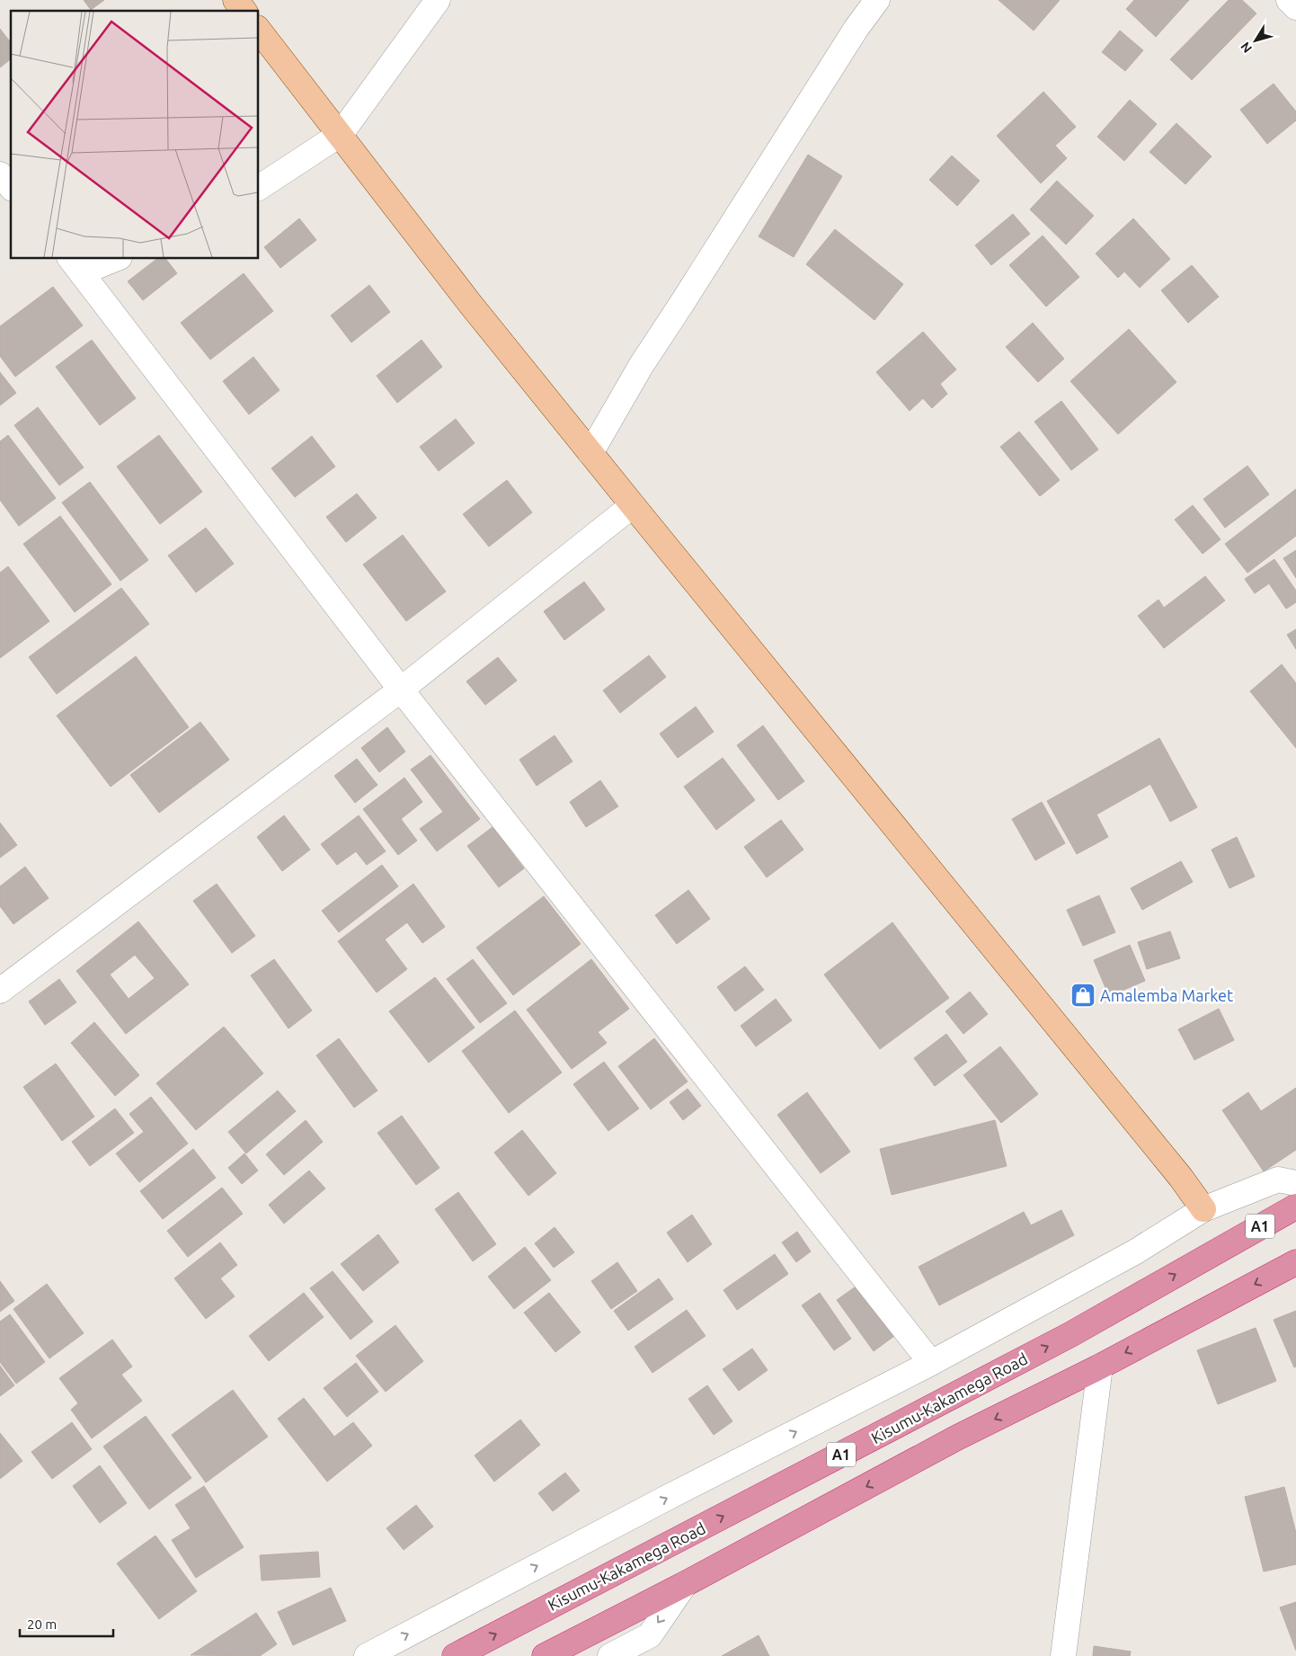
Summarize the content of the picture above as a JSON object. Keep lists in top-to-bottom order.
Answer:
{
  "streets": {
    "highway": ["A1", "Kisumu-Kakamega Road"]
  },
  "places": {
    "shop": ["Amalemba Market"]
  },
  "scale_bar": "20 m",
  "north": "bottom left"
}
